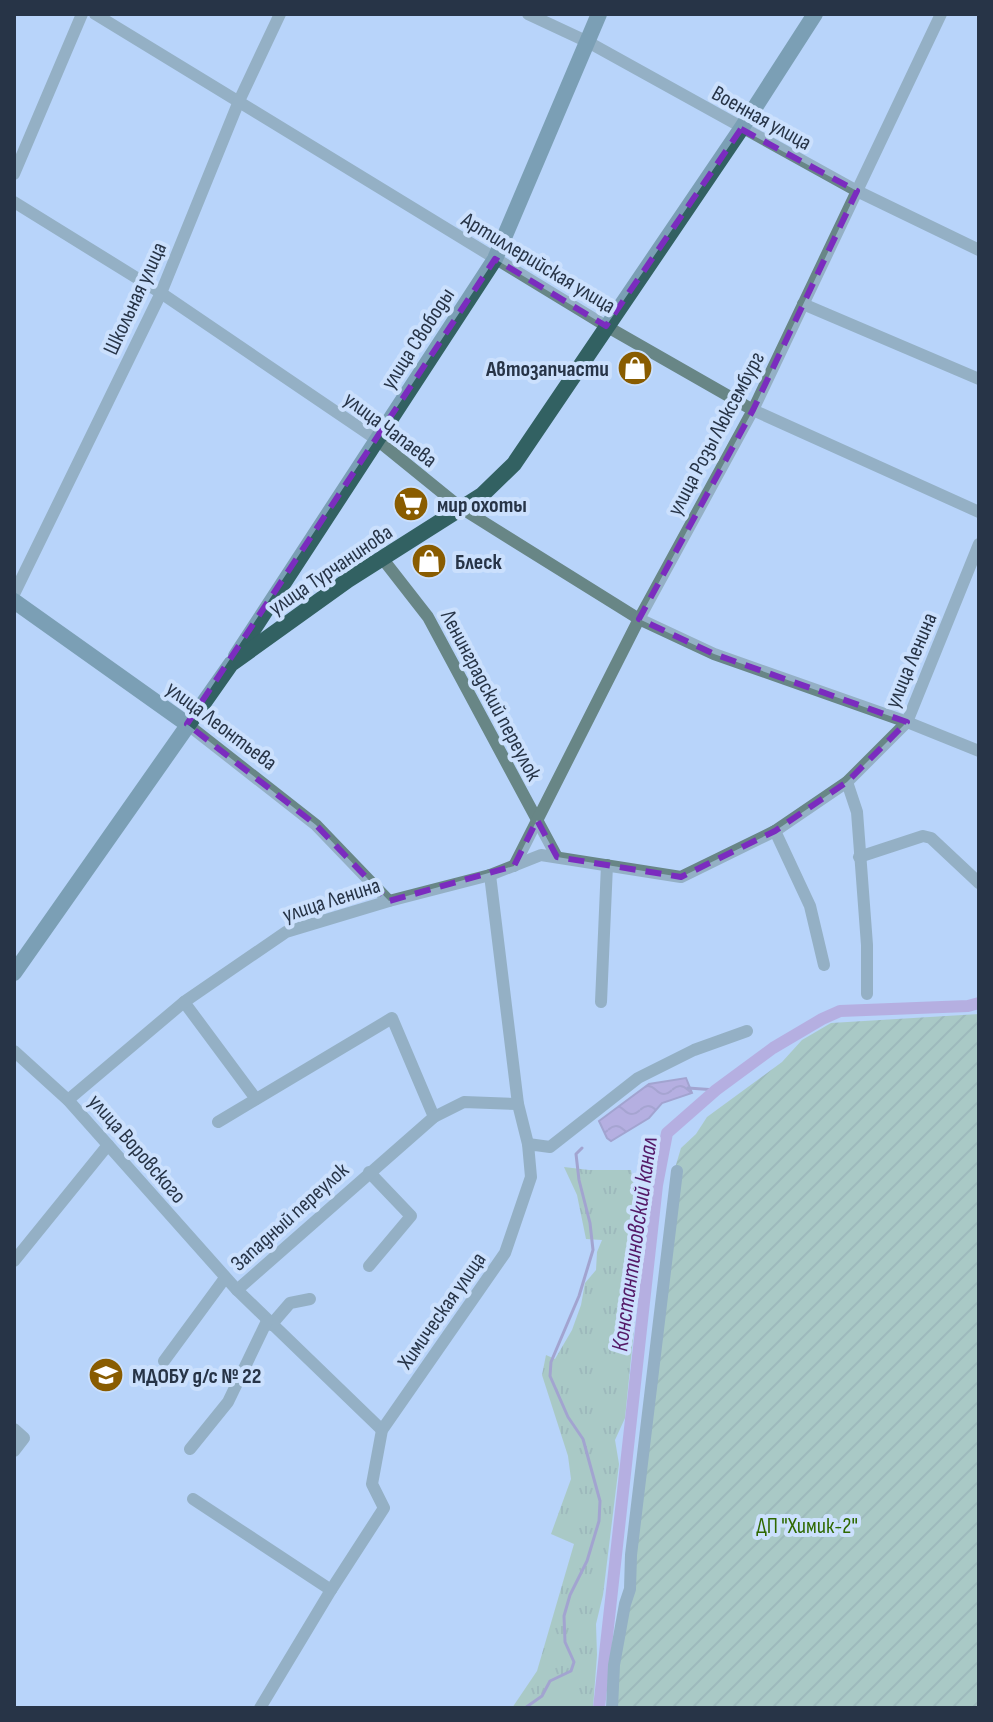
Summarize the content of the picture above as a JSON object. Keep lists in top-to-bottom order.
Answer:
{
  "streets": {
    "street": [
      "Военная улица",
      "Артиллерийская улица",
      "Школьная улица",
      "улица Свободы",
      "улица Чапаева",
      "улица Розы Люксембург",
      "улица Турчанинова",
      "улица Ленина",
      "Ленинградский переулок",
      "улица Леонтьева",
      "улица Воровского",
      "Западный переулок",
      "Химическая улица"
    ]
  },
  "crossings": [
    ["Военная улица", "улица Свободы"],
    ["Военная улица", "улица Розы Люксембург"],
    ["Военная улица", "улица Турчанинова"],
    ["Артиллерийская улица", "Школьная улица"],
    ["Артиллерийская улица", "улица Свободы"],
    ["Артиллерийская улица", "улица Розы Люксембург"],
    ["Артиллерийская улица", "улица Турчанинова"],
    ["Школьная улица", "улица Чапаева"],
    ["улица Свободы", "улица Чапаева"],
    ["улица Свободы", "улица Турчанинова"],
    ["улица Чапаева", "улица Розы Люксембург"],
    ["улица Чапаева", "улица Турчанинова"],
    ["улица Чапаева", "улица Ленина"],
    ["улица Розы Люксембург", "улица Ленина"],
    ["улица Розы Люксембург", "Ленинградский переулок"],
    ["улица Турчанинова", "Ленинградский переулок"],
    ["улица Турчанинова", "улица Леонтьева"],
    ["улица Ленина", "Ленинградский переулок"],
    ["улица Ленина", "улица Леонтьева"],
    ["улица Ленина", "улица Воровского"],
    ["улица Воровского", "Западный переулок"],
    ["улица Воровского", "Химическая улица"]
  ],
  "water": ["Константиновский канал"],
  "parks": ["ДП \"Химик-2\""],
  "places": {
    "shop": ["Автозапчасти", "Блеск"],
    "supermarket": ["мир охоты"],
    "school or university": ["МДОБУ д/с № 22"]
  }
}
